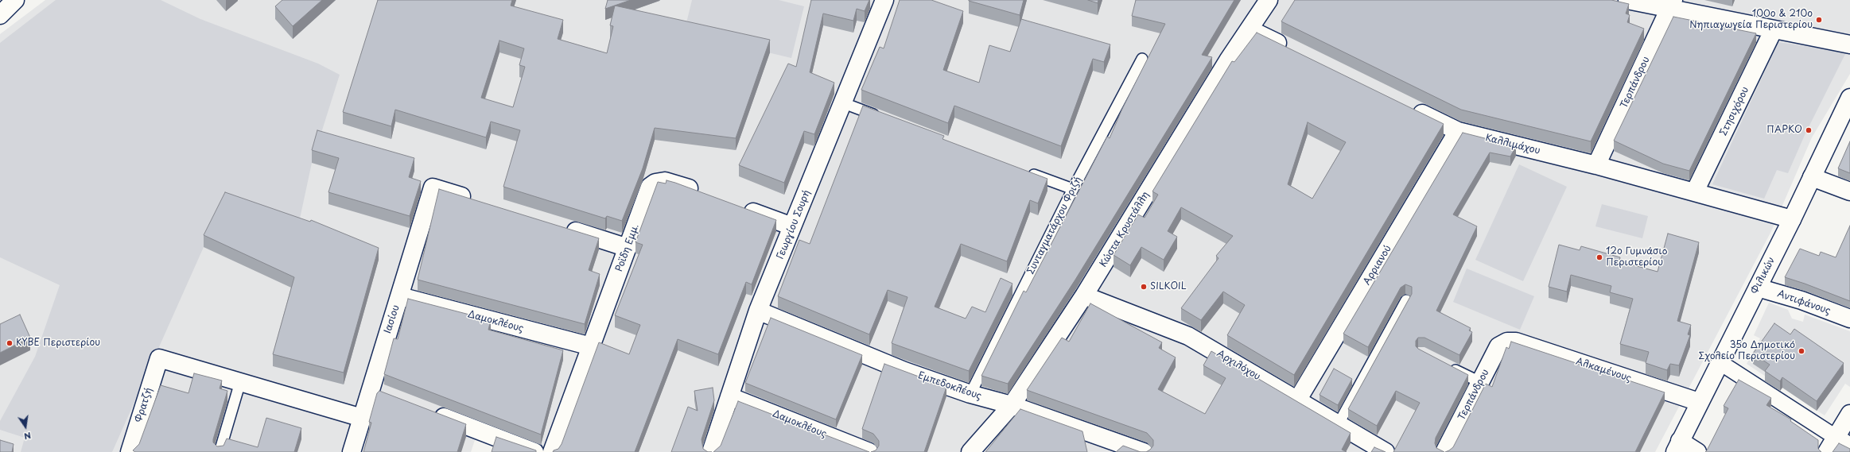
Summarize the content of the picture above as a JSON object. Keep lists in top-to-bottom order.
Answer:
{
  "streets": {
    "main road": [
      "Τερπάνδρου",
      "Στησιχόρου",
      "Καλλιμάχου",
      "Γεωργίου Σουρή",
      "Κώστα Κρυστάλλη",
      "Ροϊδη Εμμ.",
      "Αρριανού",
      "Φιλικών",
      "Αντιφάνους",
      "Ιασίου",
      "Δαμοκλέους",
      "Αρχιλόχου",
      "Αλκαμένους",
      "Εμπεδοκλέους",
      "Φρατζή"
    ],
    "lane": ["Συνταγματάρχου Φριζή"]
  },
  "crossings": [
    ["Τερπάνδρου", "Καλλιμάχου"],
    ["Τερπάνδρου", "Αλκαμένους"],
    ["Στησιχόρου", "Καλλιμάχου"],
    ["Καλλιμάχου", "Αρριανού"],
    ["Καλλιμάχου", "Φιλικών"],
    ["Γεωργίου Σουρή", "Δαμοκλέους"],
    ["Γεωργίου Σουρή", "Εμπεδοκλέους"],
    ["Συνταγματάρχου Φριζή", "Εμπεδοκλέους"],
    ["Κώστα Κρυστάλλη", "Αρχιλόχου"],
    ["Κώστα Κρυστάλλη", "Εμπεδοκλέους"],
    ["Ροϊδη Εμμ.", "Δαμοκλέους"],
    ["Αρριανού", "Αρχιλόχου"],
    ["Φιλικών", "Αντιφάνους"],
    ["Φιλικών", "Αλκαμένους"],
    ["Ιασίου", "Δαμοκλέους"]
  ],
  "places": [
    "100ο & 210ο Νηπιαγωγεία Περιστερίου",
    "ΠΑΡΚΟ",
    "12ο Γυμνάσιο Περιστερίου",
    "SILKOIL",
    "ΚΥΒΕ Περιστερίου",
    "35ο Δημοτικό Σχολείο Περιστερίου"
  ],
  "north": "bottom"
}
